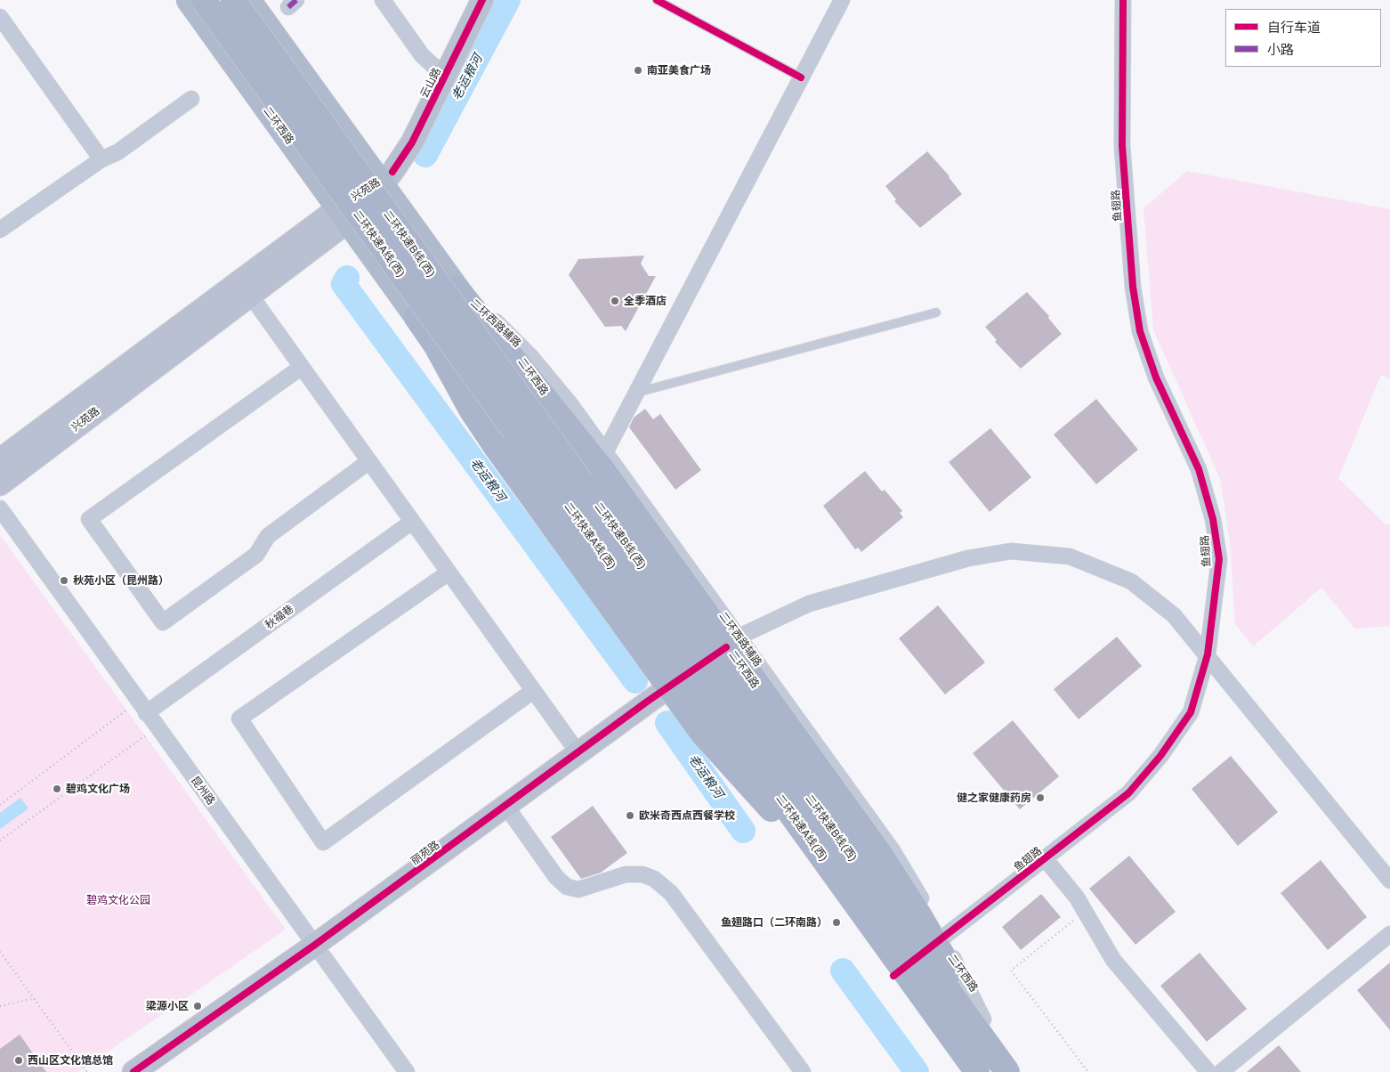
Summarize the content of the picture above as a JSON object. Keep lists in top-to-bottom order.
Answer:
{
  "streets": {
    "highway": ["二环快速A线(西)", "二环快速B线(西)"],
    "main road": ["二环西路"],
    "street": [
      "云山路",
      "兴苑路",
      "鱼翅路",
      "二环西路辅路",
      "秋福巷",
      "昆州路",
      "丽苑路"
    ]
  },
  "crossings": [
    ["云山路", "二环西路"],
    ["云山路", "兴苑路"],
    ["二环西路", "兴苑路"],
    ["二环西路", "鱼翅路"],
    ["二环西路", "二环快速A线(西)"],
    ["二环西路", "二环快速B线(西)"],
    ["二环西路", "二环西路辅路"],
    ["二环西路", "丽苑路"],
    ["鱼翅路", "二环快速A线(西)"],
    ["二环西路辅路", "丽苑路"],
    ["秋福巷", "昆州路"],
    ["昆州路", "丽苑路"]
  ],
  "water": ["老运粮河"],
  "parks": ["碧鸡文化公园"],
  "places": [
    "南亚美食广场",
    "全季酒店",
    "秋苑小区（昆州路）",
    "碧鸡文化广场",
    "健之家健康药房",
    "欧米奇西点西餐学校",
    "鱼翅路口（二环南路）",
    "梁源小区",
    "西山区文化馆总馆"
  ],
  "legend": ["自行车道", "小路"]
}
